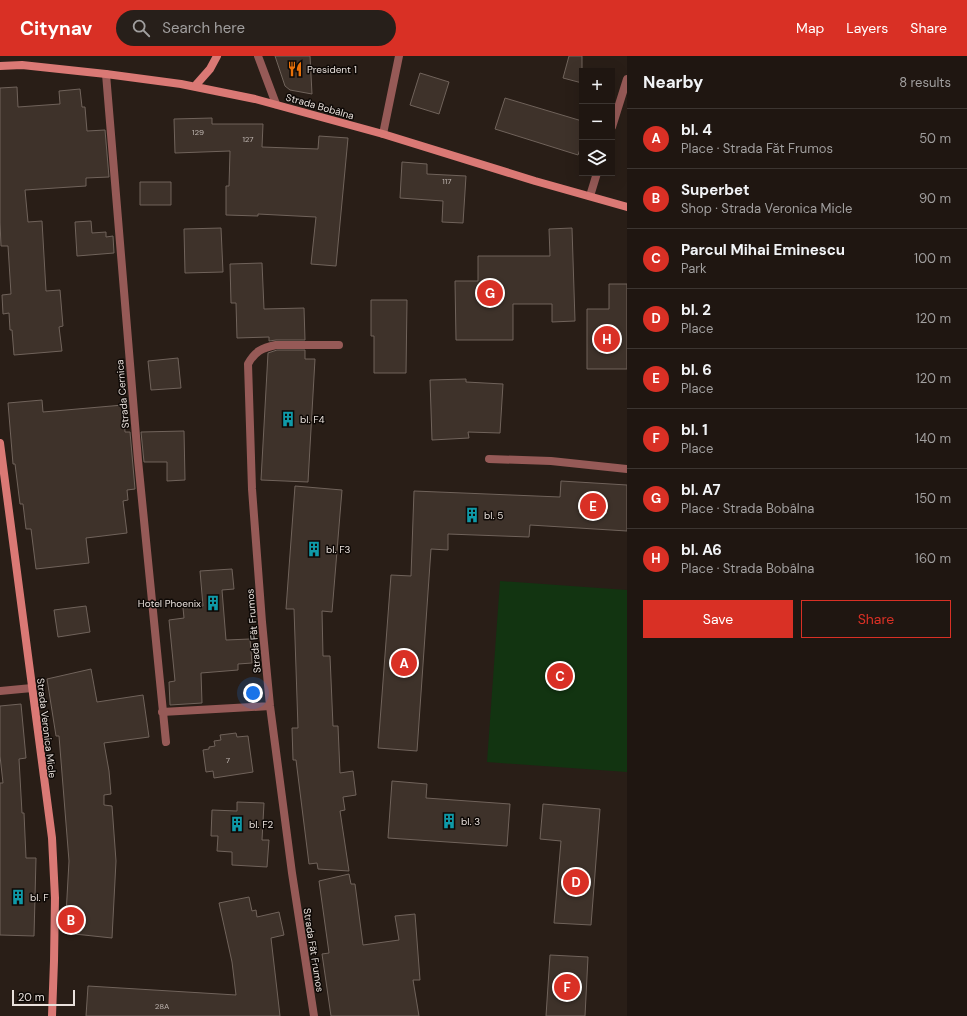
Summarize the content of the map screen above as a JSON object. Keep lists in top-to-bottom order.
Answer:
{
  "streets": {
    "main road": ["Strada Bobâlna", "Strada Veronica Micle"],
    "street": ["Strada Cernica", "Strada Făt Frumos"]
  },
  "crossings": [
    ["Strada Bobâlna", "Strada Cernica"]
  ],
  "places": {
    "restaurant": ["President 1"],
    "building": [
      "bl. F4",
      "bl. 5",
      "bl. F3",
      "Hotel Phoenix",
      "bl. 3",
      "bl. F2",
      "bl. F"
    ]
  },
  "house_numbers": [
    "129",
    "127",
    "117",
    "7",
    "28A"
  ],
  "scale_bar": "20 m",
  "page": {
    "header": "Citynav",
    "search": "Search here",
    "nav": ["Map", "Layers", "Share"],
    "heading": ["Nearby", "8 results"],
    "map_buttons": ["+", "−"],
    "list": [
      {
        "mark": "A",
        "name": "bl. 4",
        "note": "Place · Strada Făt Frumos",
        "value": "50 m"
      },
      {
        "mark": "B",
        "name": "Superbet",
        "note": "Shop · Strada Veronica Micle",
        "value": "90 m"
      },
      {
        "mark": "C",
        "name": "Parcul Mihai Eminescu",
        "note": "Park",
        "value": "100 m"
      },
      {
        "mark": "D",
        "name": "bl. 2",
        "note": "Place",
        "value": "120 m"
      },
      {
        "mark": "E",
        "name": "bl. 6",
        "note": "Place",
        "value": "120 m"
      },
      {
        "mark": "F",
        "name": "bl. 1",
        "note": "Place",
        "value": "140 m"
      },
      {
        "mark": "G",
        "name": "bl. A7",
        "note": "Place · Strada Bobâlna",
        "value": "150 m"
      },
      {
        "mark": "H",
        "name": "bl. A6",
        "note": "Place · Strada Bobâlna",
        "value": "160 m"
      }
    ],
    "pins": [
      "G",
      "H",
      "E",
      "A",
      "C",
      "D",
      "B",
      "F"
    ],
    "buttons": ["Save", "Share"],
    "scale": "20 m"
  }
}
